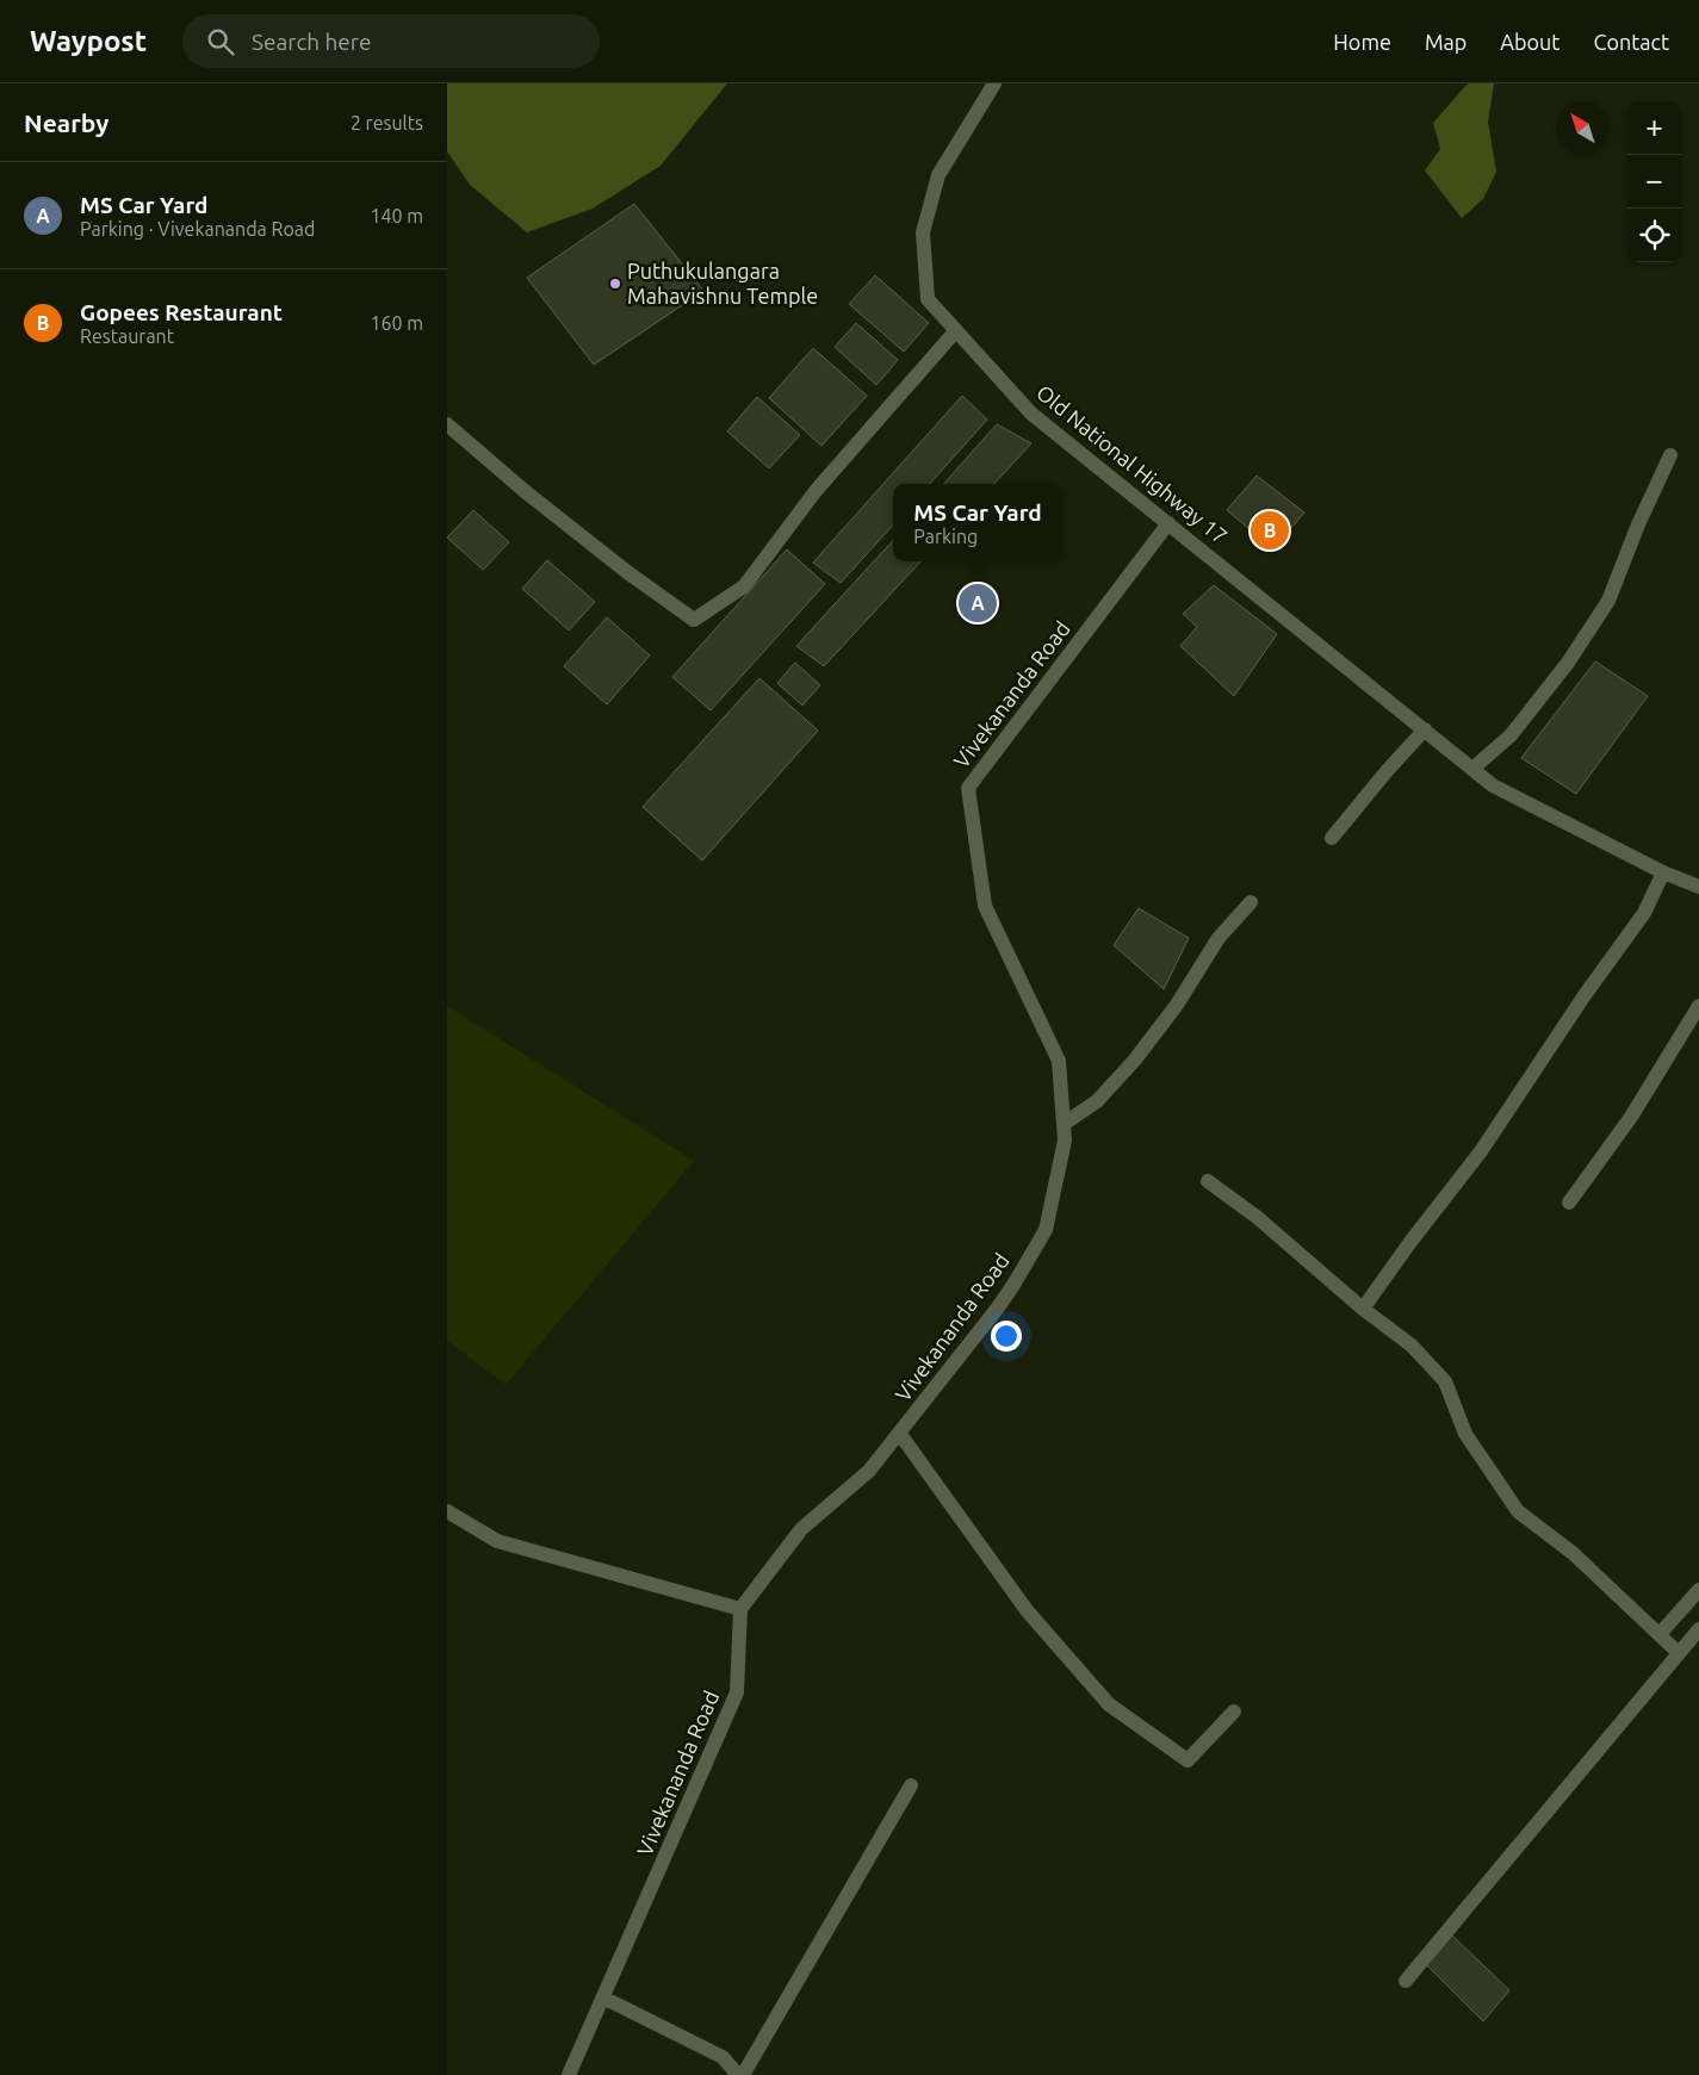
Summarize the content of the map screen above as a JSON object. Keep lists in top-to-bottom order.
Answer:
{
  "streets": {
    "street": ["Old National Highway 17", "Vivekananda Road"]
  },
  "crossings": [
    ["Old National Highway 17", "Vivekananda Road"]
  ],
  "places": ["Puthukulangara Mahavishnu Temple"],
  "north": "top left",
  "page": {
    "header": "Waypost",
    "search": "Search here",
    "nav": [
      "Home",
      "Map",
      "About",
      "Contact"
    ],
    "heading": ["Nearby", "2 results"],
    "map_buttons": ["+", "−"],
    "list": [
      {
        "mark": "A",
        "name": "MS Car Yard",
        "note": "Parking · Vivekananda Road",
        "value": "140 m"
      },
      {
        "mark": "B",
        "name": "Gopees Restaurant",
        "note": "Restaurant",
        "value": "160 m"
      }
    ],
    "popup": ["MS Car Yard", "Parking"],
    "pins": ["B", "A"]
  }
}
